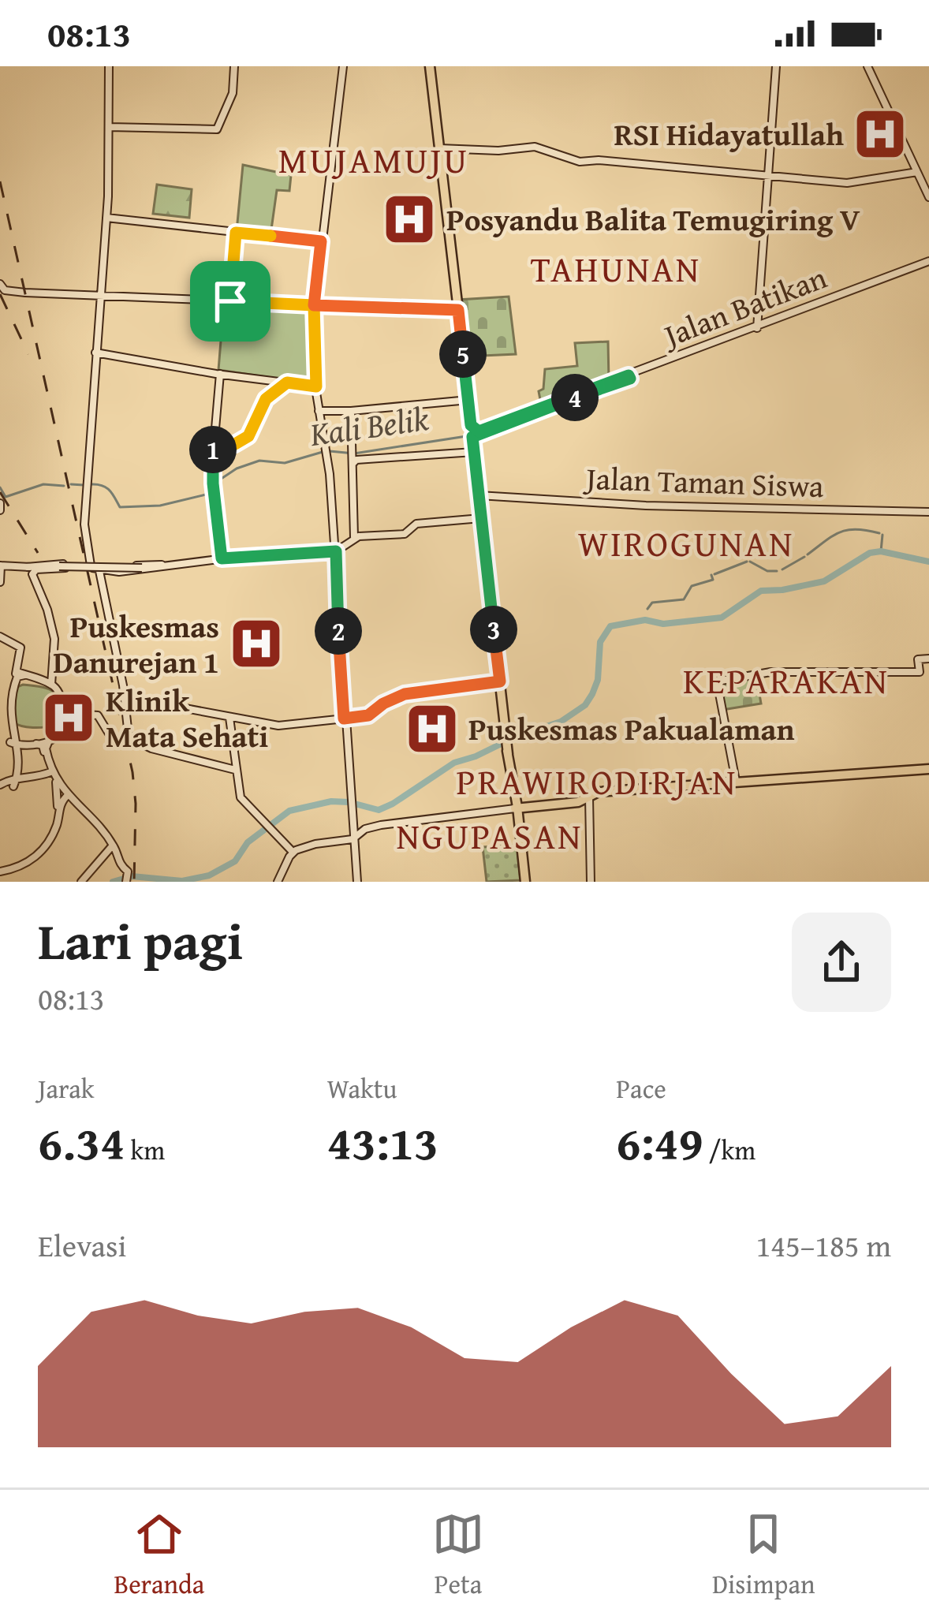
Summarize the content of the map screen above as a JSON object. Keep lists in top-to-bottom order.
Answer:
{
  "streets": {
    "street": ["Jalan Batikan", "Jalan Taman Siswa"]
  },
  "districts": [
    "MUJAMUJU",
    "TAHUNAN",
    "WIROGUNAN",
    "KEPARAKAN",
    "PRAWIRODIRJAN",
    "NGUPASAN"
  ],
  "water": ["Kali Belik"],
  "places": {
    "hospital": [
      "RSI Hidayatullah",
      "Posyandu Balita Temugiring V",
      "Puskesmas Danurejan 1",
      "Klinik Mata Sehati",
      "Puskesmas Pakualaman"
    ]
  },
  "page": {
    "status": "08:13",
    "pins": [
      "5",
      "4",
      "1",
      "3",
      "2"
    ],
    "heading": ["Lari pagi", "08:13"],
    "stats": [
      ["Jarak", "6.34 km"],
      ["Waktu", "43:13"],
      ["Pace", "6:49 /km"]
    ],
    "chart": ["Elevasi", "145–185 m"],
    "tabs": ["Beranda", "Peta", "Disimpan"]
  }
}
